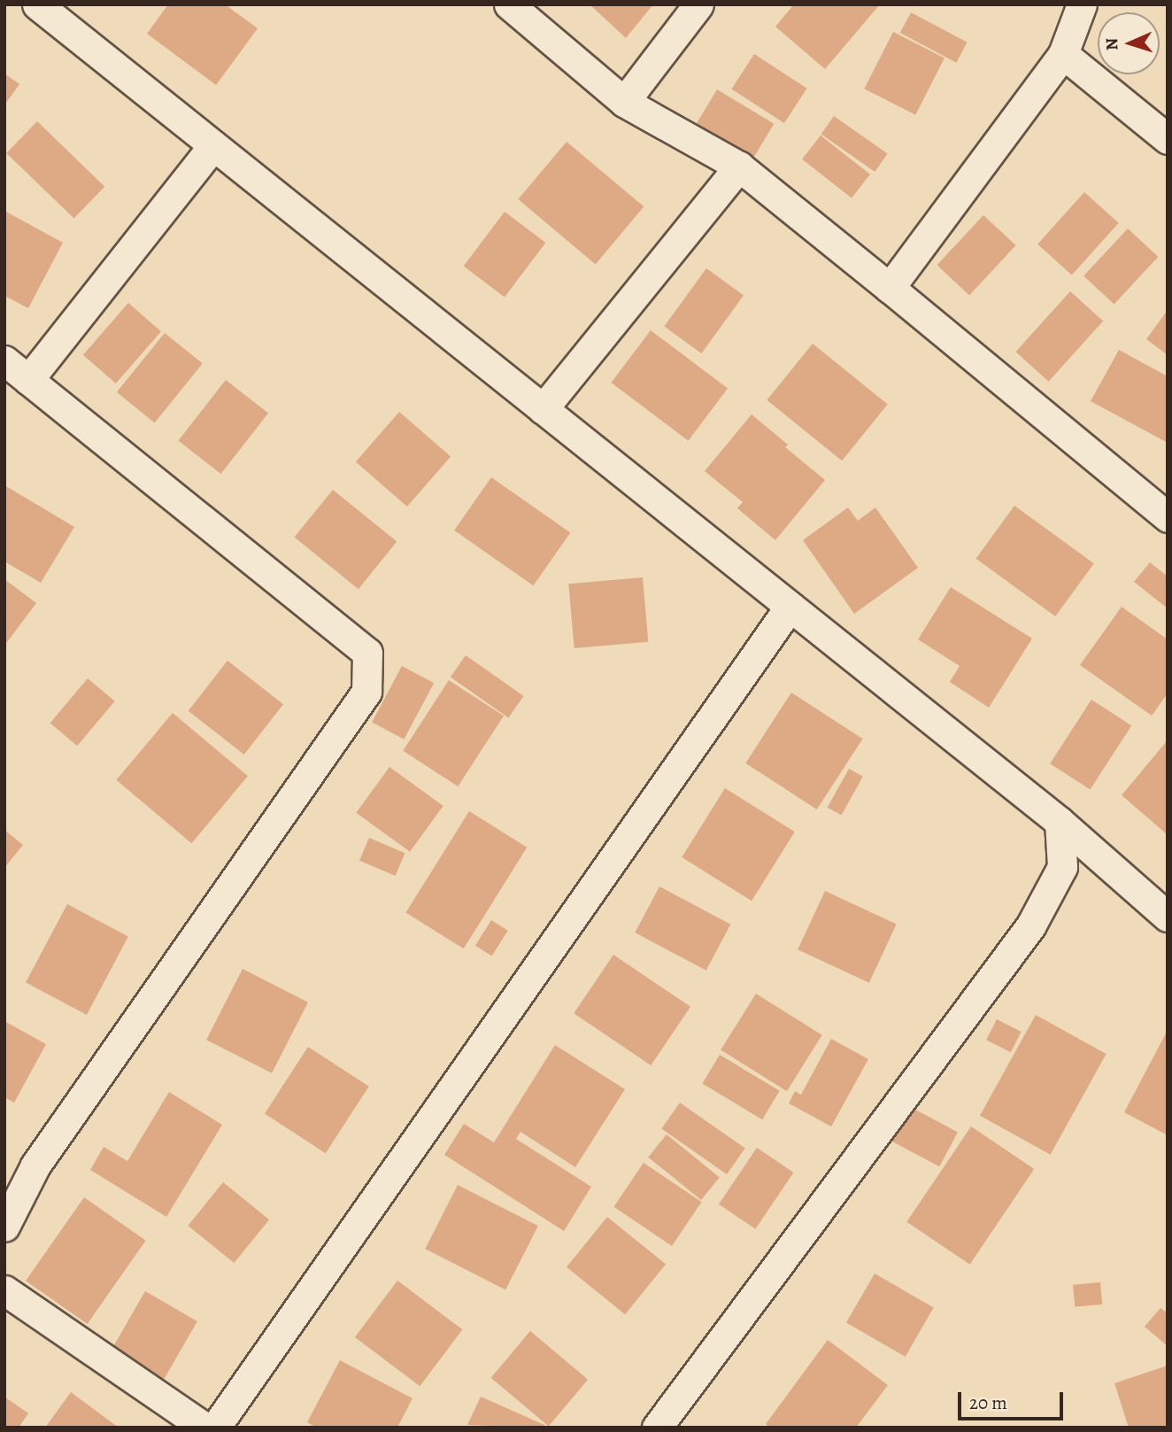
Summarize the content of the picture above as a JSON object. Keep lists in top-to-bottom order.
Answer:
{
  "scale_bar": "20 m",
  "north": "left"
}
